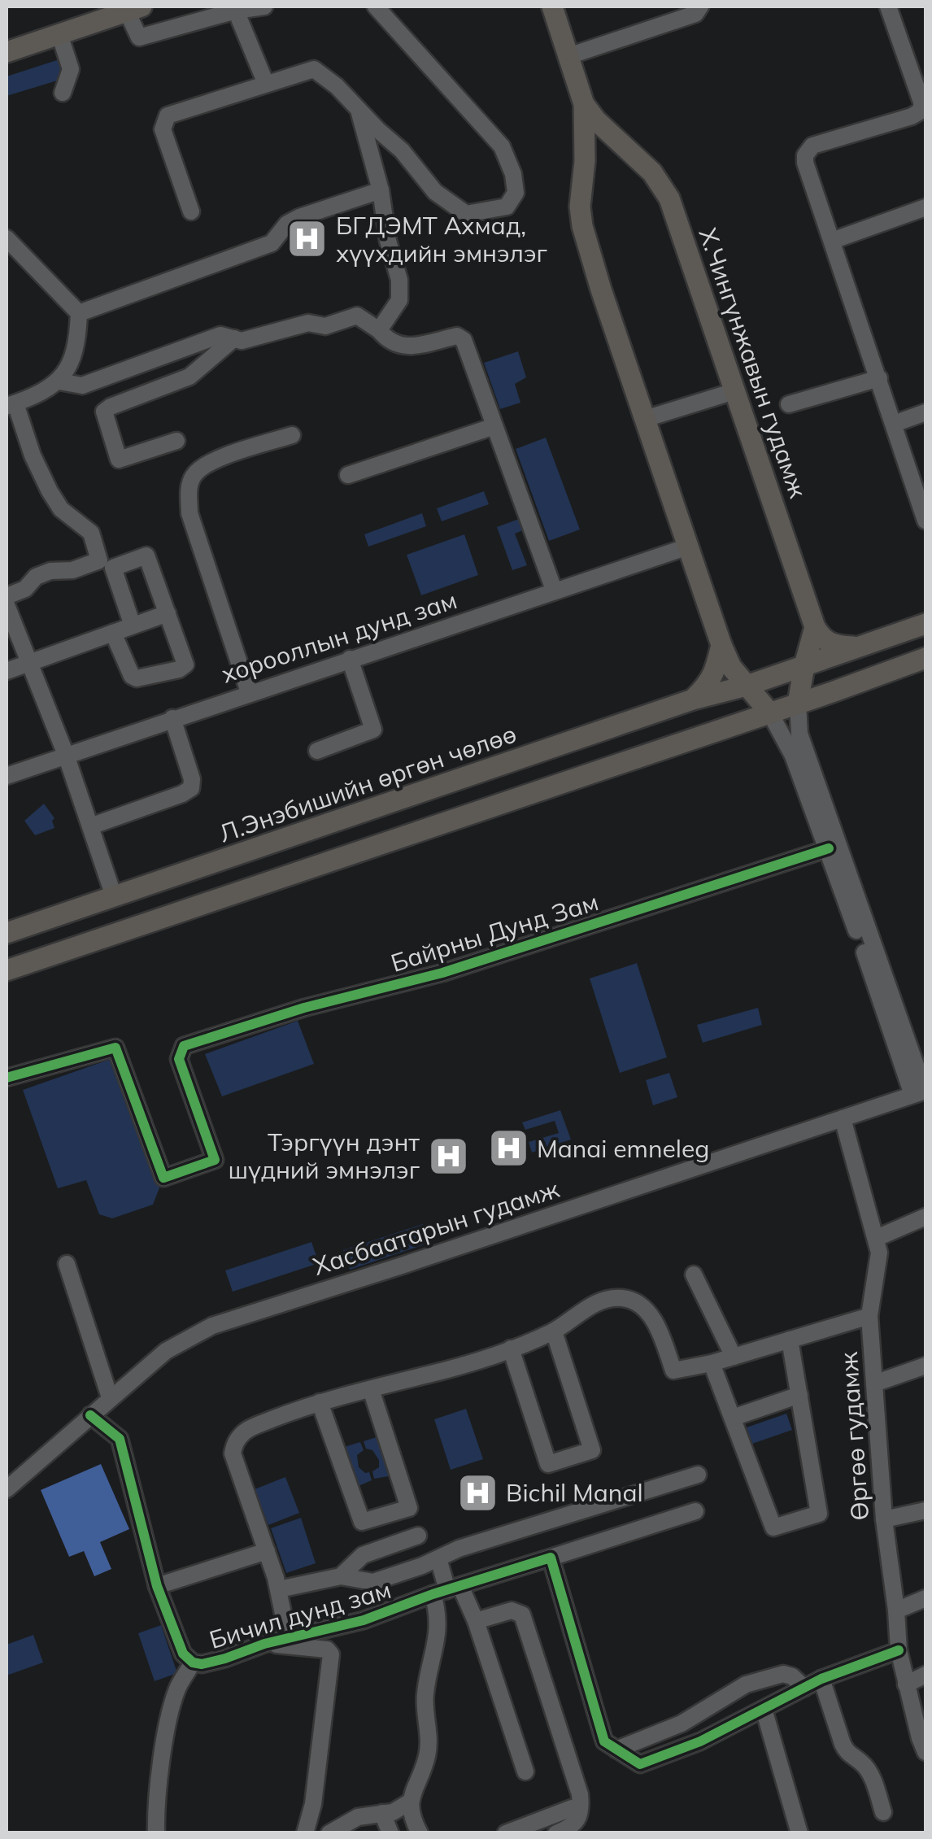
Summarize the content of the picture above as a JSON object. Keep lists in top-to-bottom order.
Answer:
{
  "streets": {
    "main road": ["Х.Чингүнжавын гудамж", "Л.Энэбишийн өргөн чөлөө"],
    "street": [
      "хорооллын дунд зам",
      "Байрны Дунд Зам",
      "Хасбаатарын гудамж",
      "Өргөө гудамж",
      "Бичил дунд зам"
    ]
  },
  "crossings": [
    ["Х.Чингүнжавын гудамж", "хорооллын дунд зам"],
    ["Х.Чингүнжавын гудамж", "Л.Энэбишийн өргөн чөлөө"],
    ["Хасбаатарын гудамж", "Өргөө гудамж"],
    ["Хасбаатарын гудамж", "Бичил дунд зам"],
    ["Өргөө гудамж", "Бичил дунд зам"]
  ],
  "places": {
    "hospital": [
      "БГДЭМТ Ахмад, хүүхдийн эмнэлэг",
      "Manai emneleg",
      "Тэргүүн дэнт шүдний эмнэлэг",
      "Bichil Manal"
    ]
  }
}
